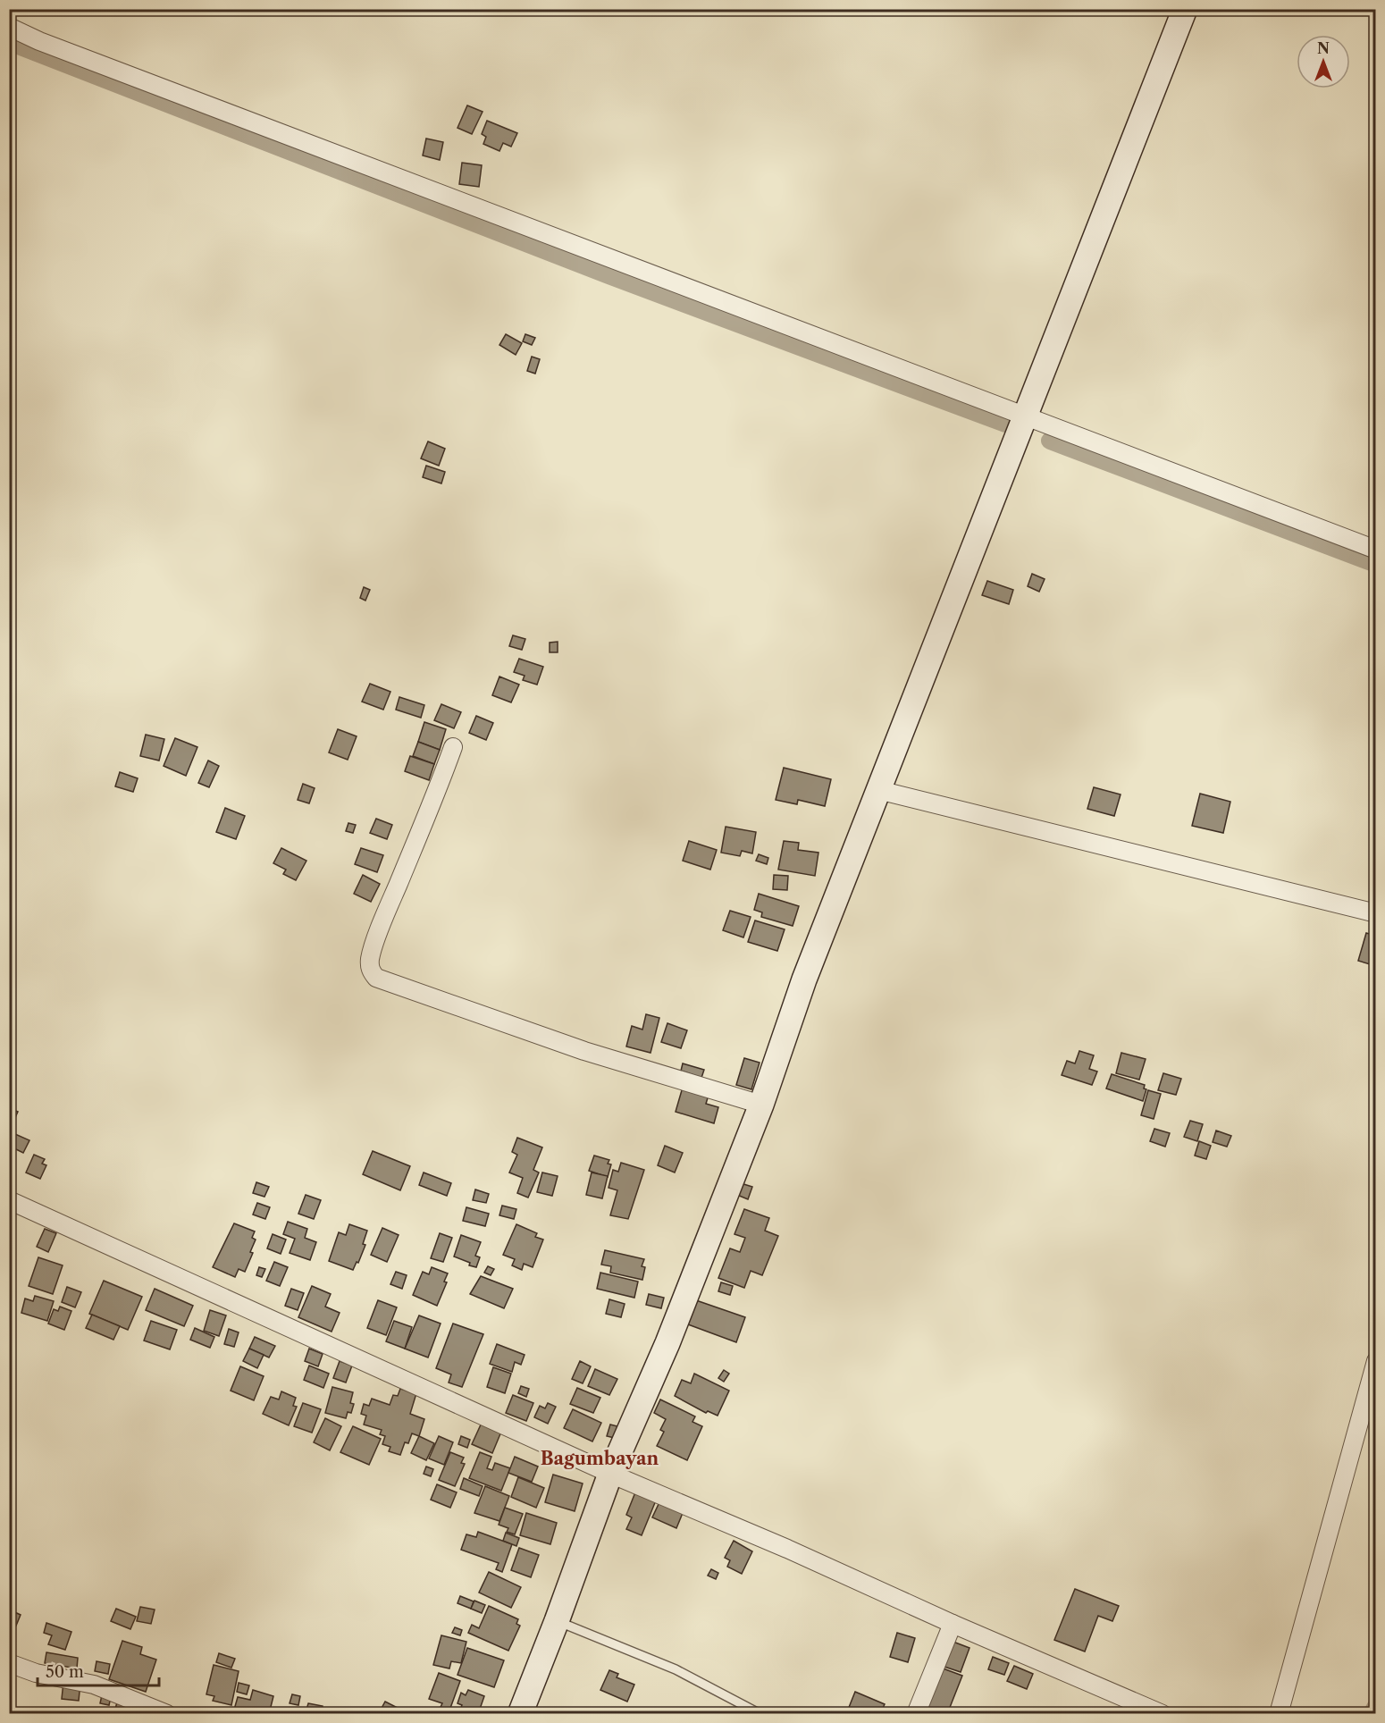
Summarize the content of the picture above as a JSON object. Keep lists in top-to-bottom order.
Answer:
{
  "districts": ["Bagumbayan"],
  "scale_bar": "50 m",
  "north": "top"
}
